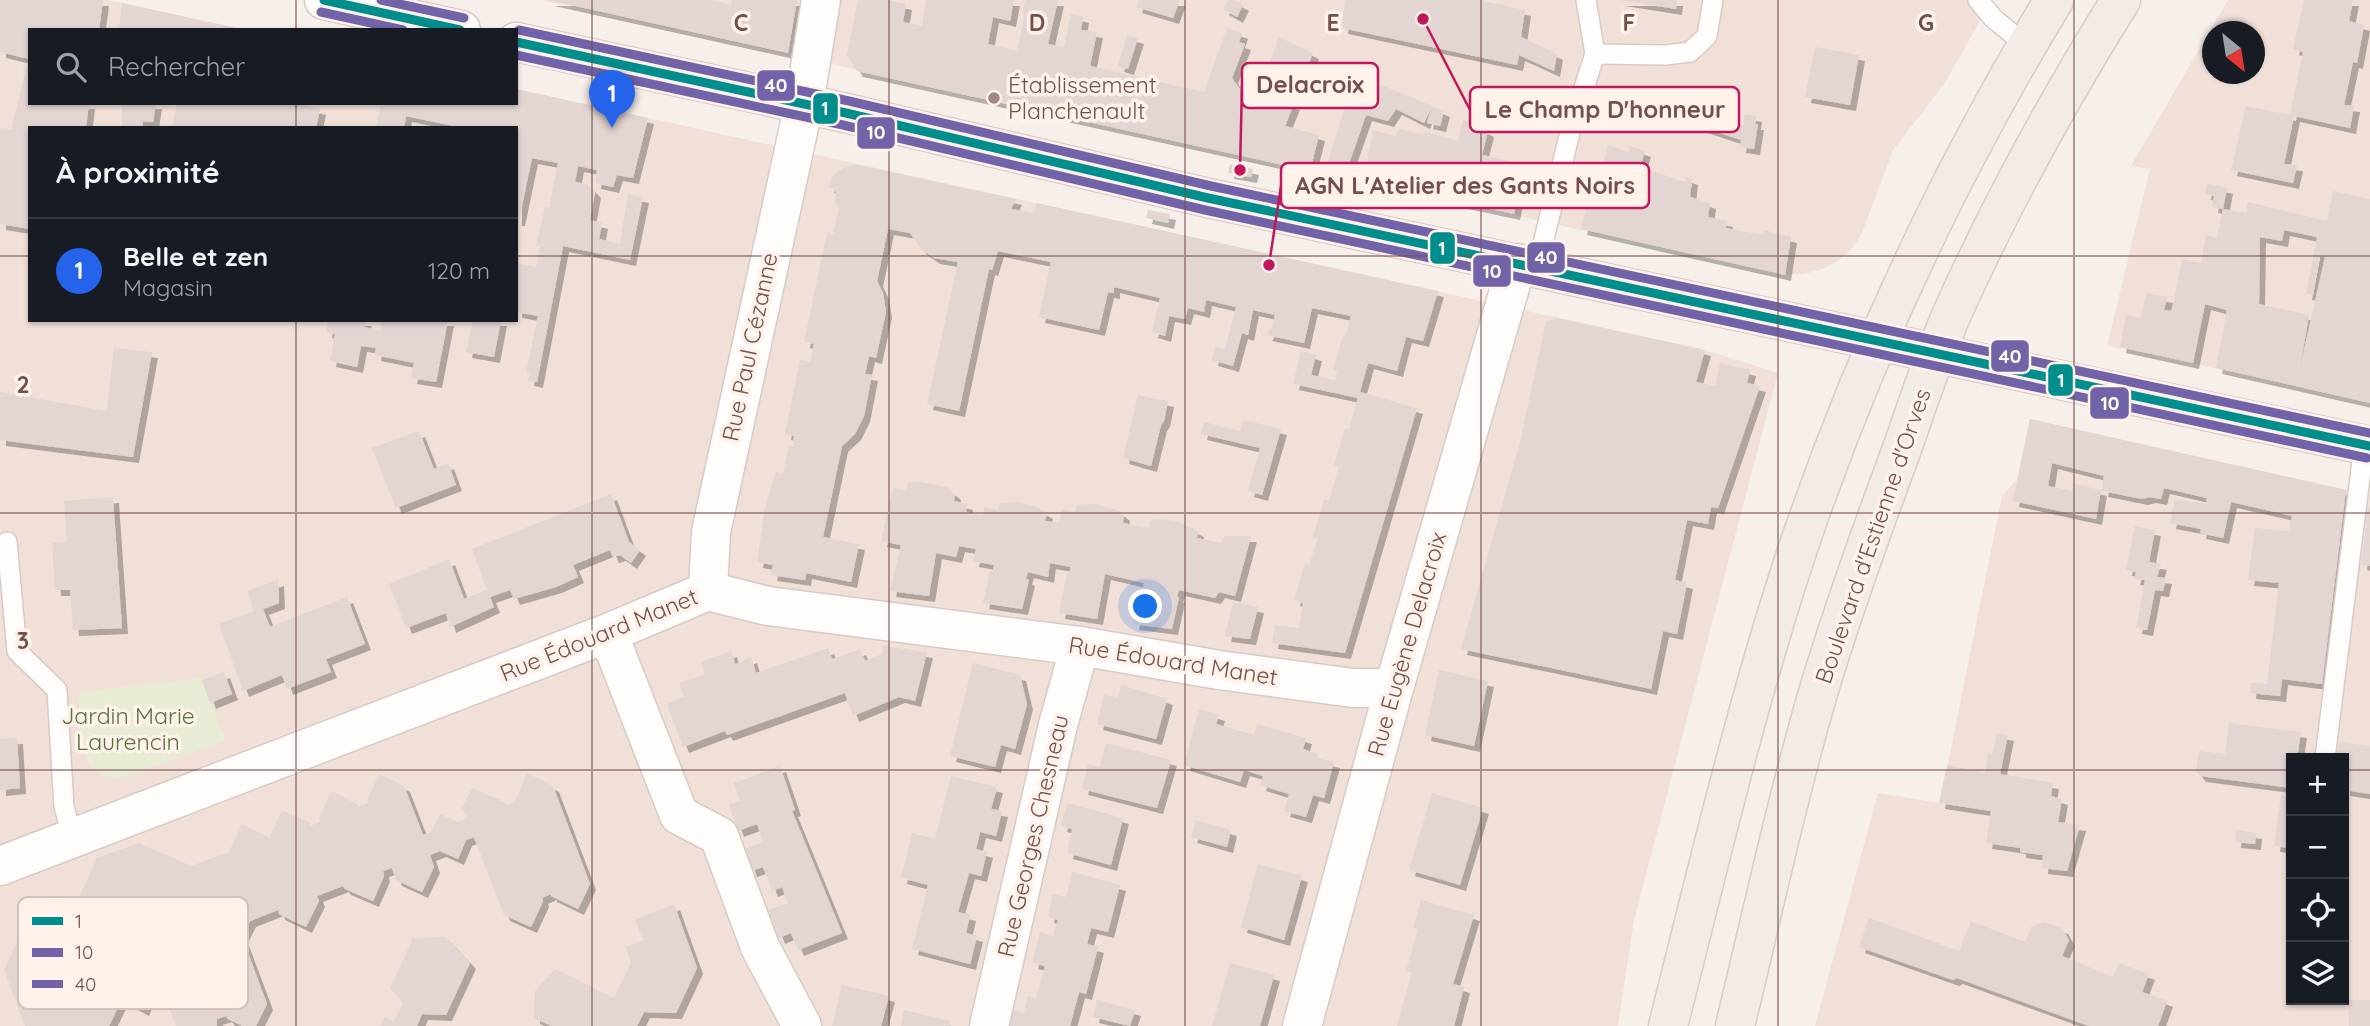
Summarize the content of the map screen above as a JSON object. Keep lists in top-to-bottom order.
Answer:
{
  "streets": {
    "main road": ["Boulevard d'Estienne d'Orves"],
    "street": [
      "Rue Paul Cézanne",
      "Rue Édouard Manet",
      "Rue Eugène Delacroix",
      "Rue Georges Chesneau"
    ]
  },
  "crossings": [
    ["Rue Paul Cézanne", "Rue Édouard Manet"],
    ["Rue Édouard Manet", "Rue Eugène Delacroix"],
    ["Rue Édouard Manet", "Rue Georges Chesneau"]
  ],
  "parks": ["Jardin Marie Laurencin"],
  "places": [
    "Le Champ D'honneur",
    "Établissement Planchenault",
    "Delacroix",
    "AGN L'Atelier des Gants Noirs"
  ],
  "lines": ["transit line 1", "transit line 40", "transit line 10"],
  "legend": ["1", "10", "40"],
  "north": "bottom right",
  "page": {
    "search": "Rechercher",
    "pins": "1",
    "heading": "À proximité",
    "list": [
      {
        "mark": "1",
        "name": "Belle et zen",
        "note": "Magasin",
        "value": "120 m"
      }
    ],
    "map_buttons": ["+", "−"]
  },
  "grid": {
    "columns": [
      "C",
      "D",
      "E",
      "F",
      "G"
    ],
    "rows": ["2", "3"]
  }
}
